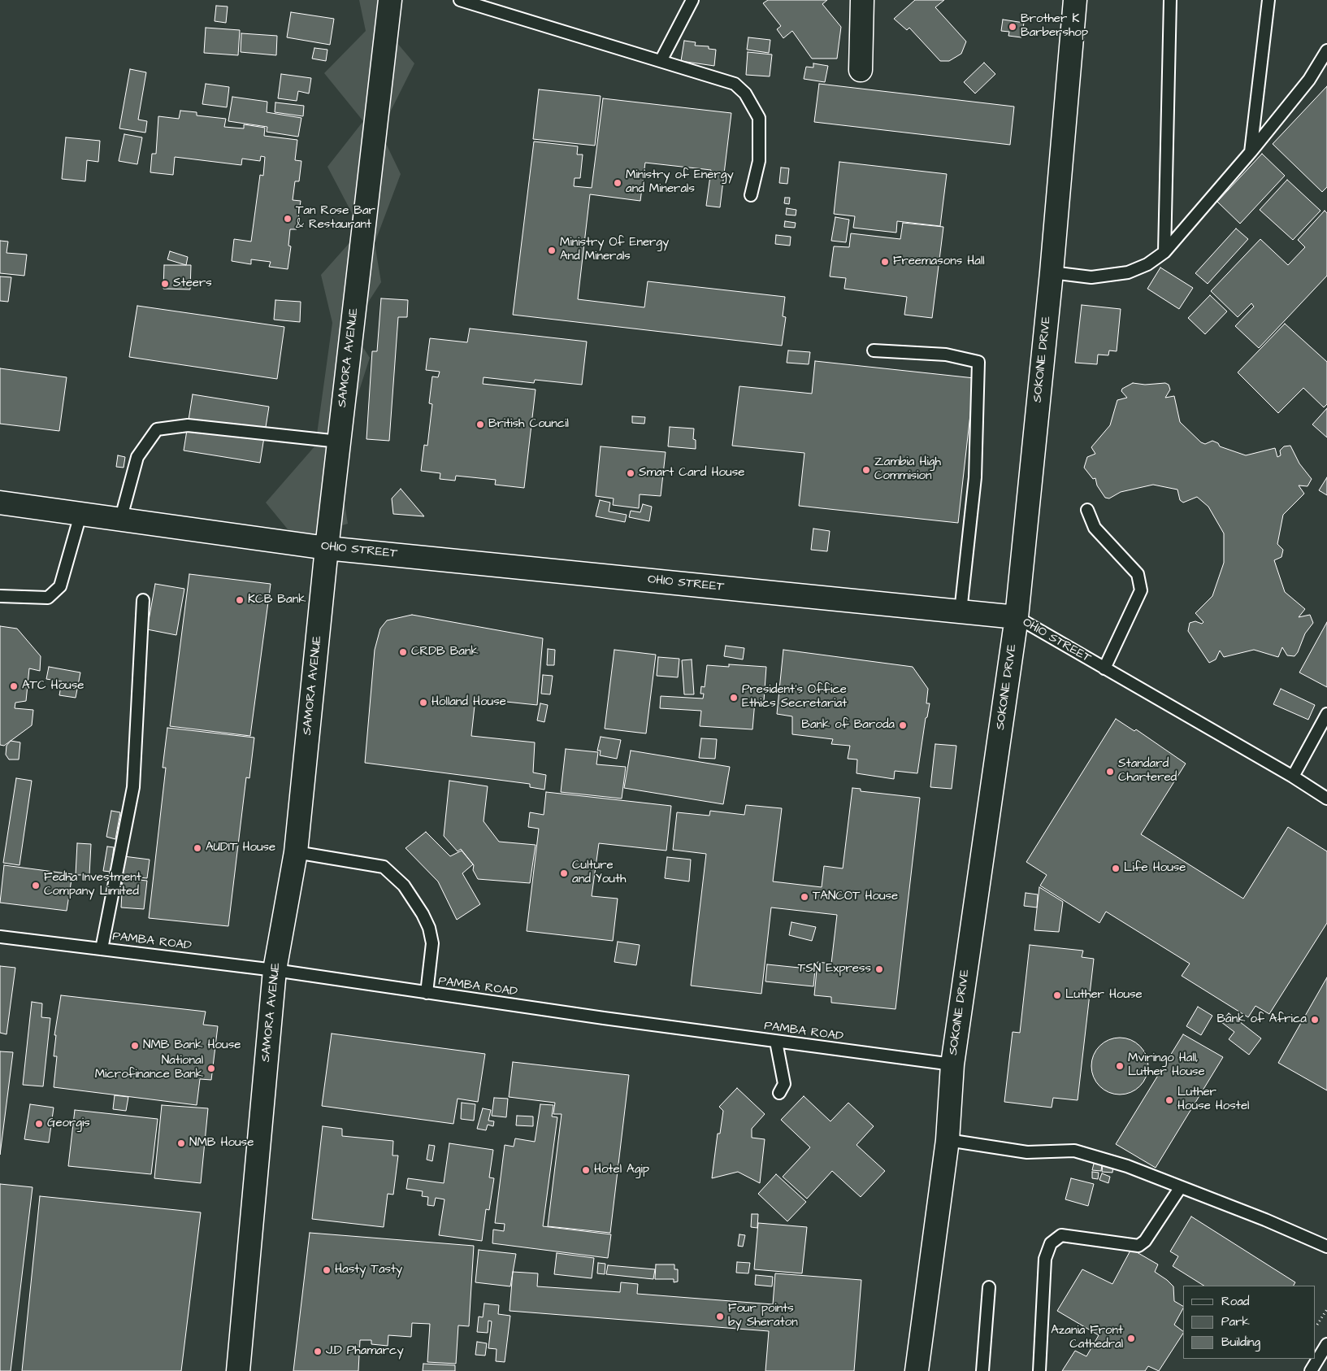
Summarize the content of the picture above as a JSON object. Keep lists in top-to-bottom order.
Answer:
{
  "streets": {
    "street": ["SAMORA AVENUE", "SOKOINE DRIVE", "OHIO STREET"],
    "lane": ["PAMBA ROAD"]
  },
  "crossings": [
    ["SAMORA AVENUE", "OHIO STREET"],
    ["SAMORA AVENUE", "PAMBA ROAD"],
    ["SOKOINE DRIVE", "OHIO STREET"],
    ["SOKOINE DRIVE", "PAMBA ROAD"]
  ],
  "places": [
    "Brother K Barbershop",
    "Ministry of Energy and Minerals",
    "Tan Rose Bar & Restaurant",
    "Ministry Of Energy And Minerals",
    "Freemasons Hall",
    "Steers",
    "British Council",
    "Zambia High Commision",
    "Smart Card House",
    "KCB Bank",
    "CRDB Bank",
    "ATC House",
    "President's Office Ethics Secretariat",
    "Holland House",
    "Bank of Baroda",
    "Standard Chartered",
    "AUDIT House",
    "Life House",
    "Culture and Youth",
    "Fedha Investment Company Limited",
    "TANCOT House",
    "TSN Express",
    "Luther House",
    "Bank of Africa",
    "NMB Bank House",
    "Mviringo Hall, Luther House",
    "National Microfinance Bank",
    "Luther House Hostel",
    "Georgis",
    "NMB House",
    "Hotel Agip",
    "Hasty Tasty",
    "Four points by Sheraton",
    "Azania Front Cathedral",
    "J.D Phamarcy"
  ],
  "legend": ["Road", "Park", "Building"]
}
